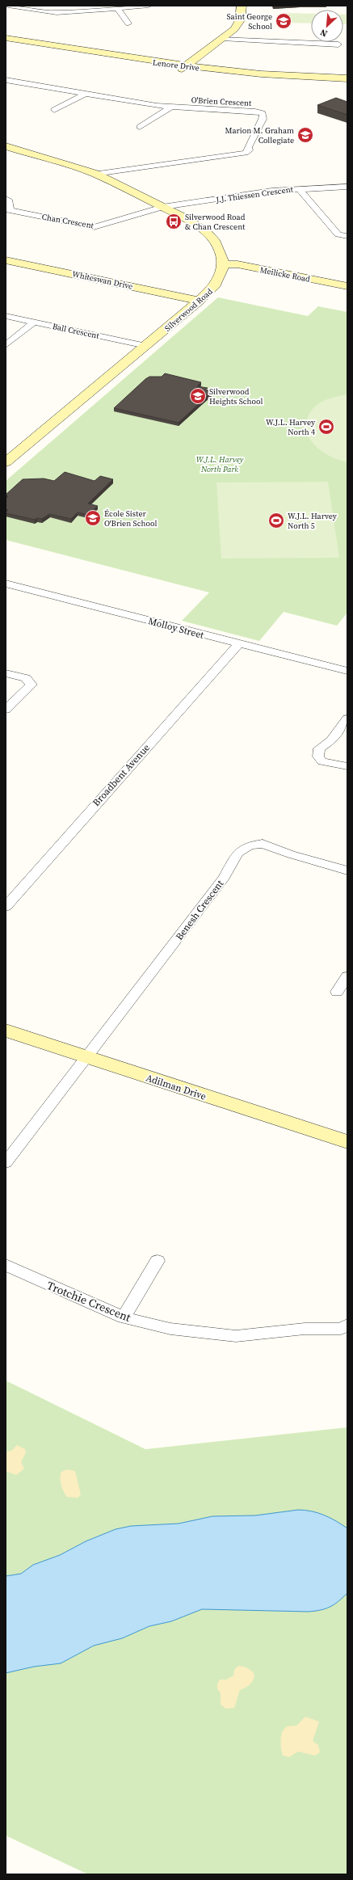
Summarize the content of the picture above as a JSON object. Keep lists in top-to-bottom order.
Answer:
{
  "streets": {
    "street": [
      "Lenore Drive",
      "O'Brien Crescent",
      "J.J. Thiessen Crescent",
      "Chan Crescent",
      "Meilicke Road",
      "Whiteswan Drive",
      "Silverwood Road",
      "Ball Crescent",
      "Molloy Street",
      "Broadbent Avenue",
      "Benesh Crescent",
      "Adilman Drive",
      "Trotchie Crescent"
    ]
  },
  "crossings": [
    ["J.J. Thiessen Crescent", "Chan Crescent"],
    ["Meilicke Road", "Silverwood Road"],
    ["Whiteswan Drive", "Silverwood Road"],
    ["Silverwood Road", "Ball Crescent"],
    ["Molloy Street", "Broadbent Avenue"],
    ["Benesh Crescent", "Adilman Drive"]
  ],
  "parks": ["W.J.L. Harvey North Park"],
  "places": {
    "school or university": [
      "Saint George School",
      "Marion M. Graham Collegiate",
      "Silverwood Heights School",
      "École Sister O'Brien School"
    ],
    "bus stop": ["Silverwood Road & Chan Crescent"],
    "sports": ["W.J.L. Harvey North 4", "W.J.L. Harvey North 5"]
  },
  "north": "bottom left"
}
